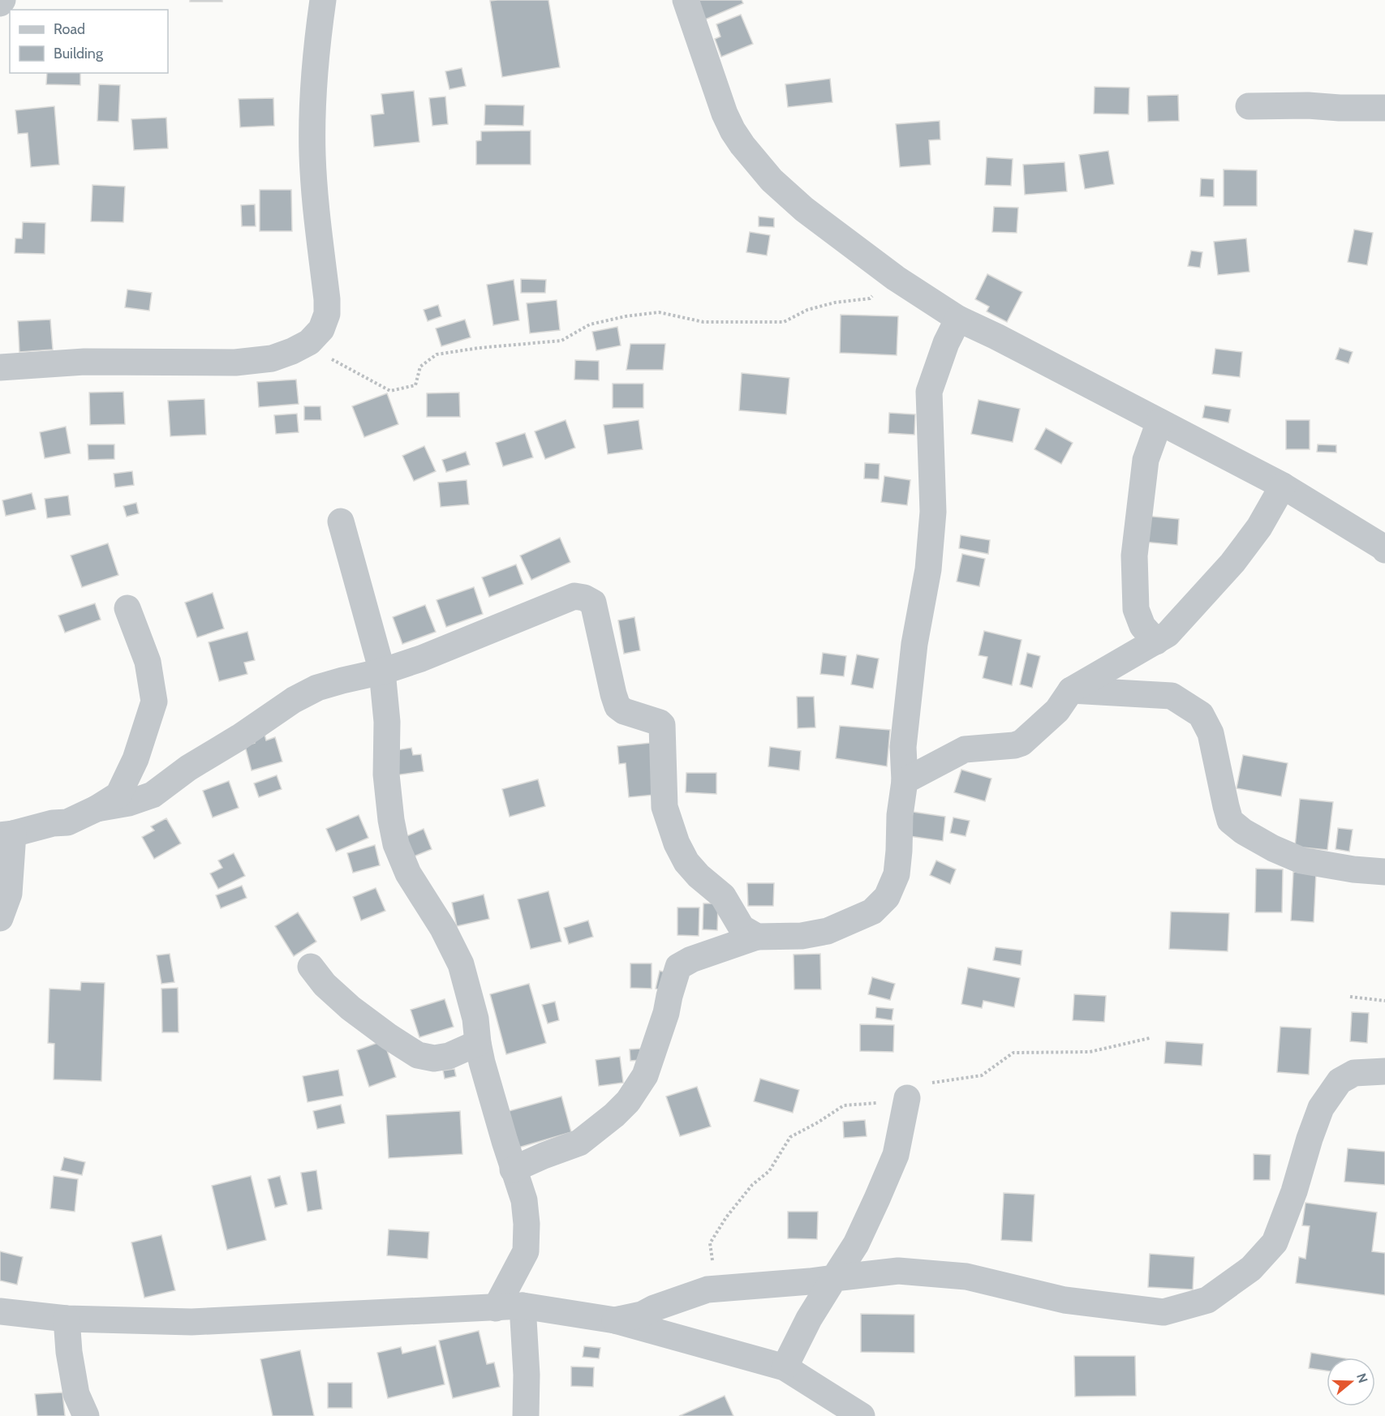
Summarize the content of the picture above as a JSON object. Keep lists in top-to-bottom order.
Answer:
{
  "legend": ["Road", "Building"],
  "north": "right"
}
